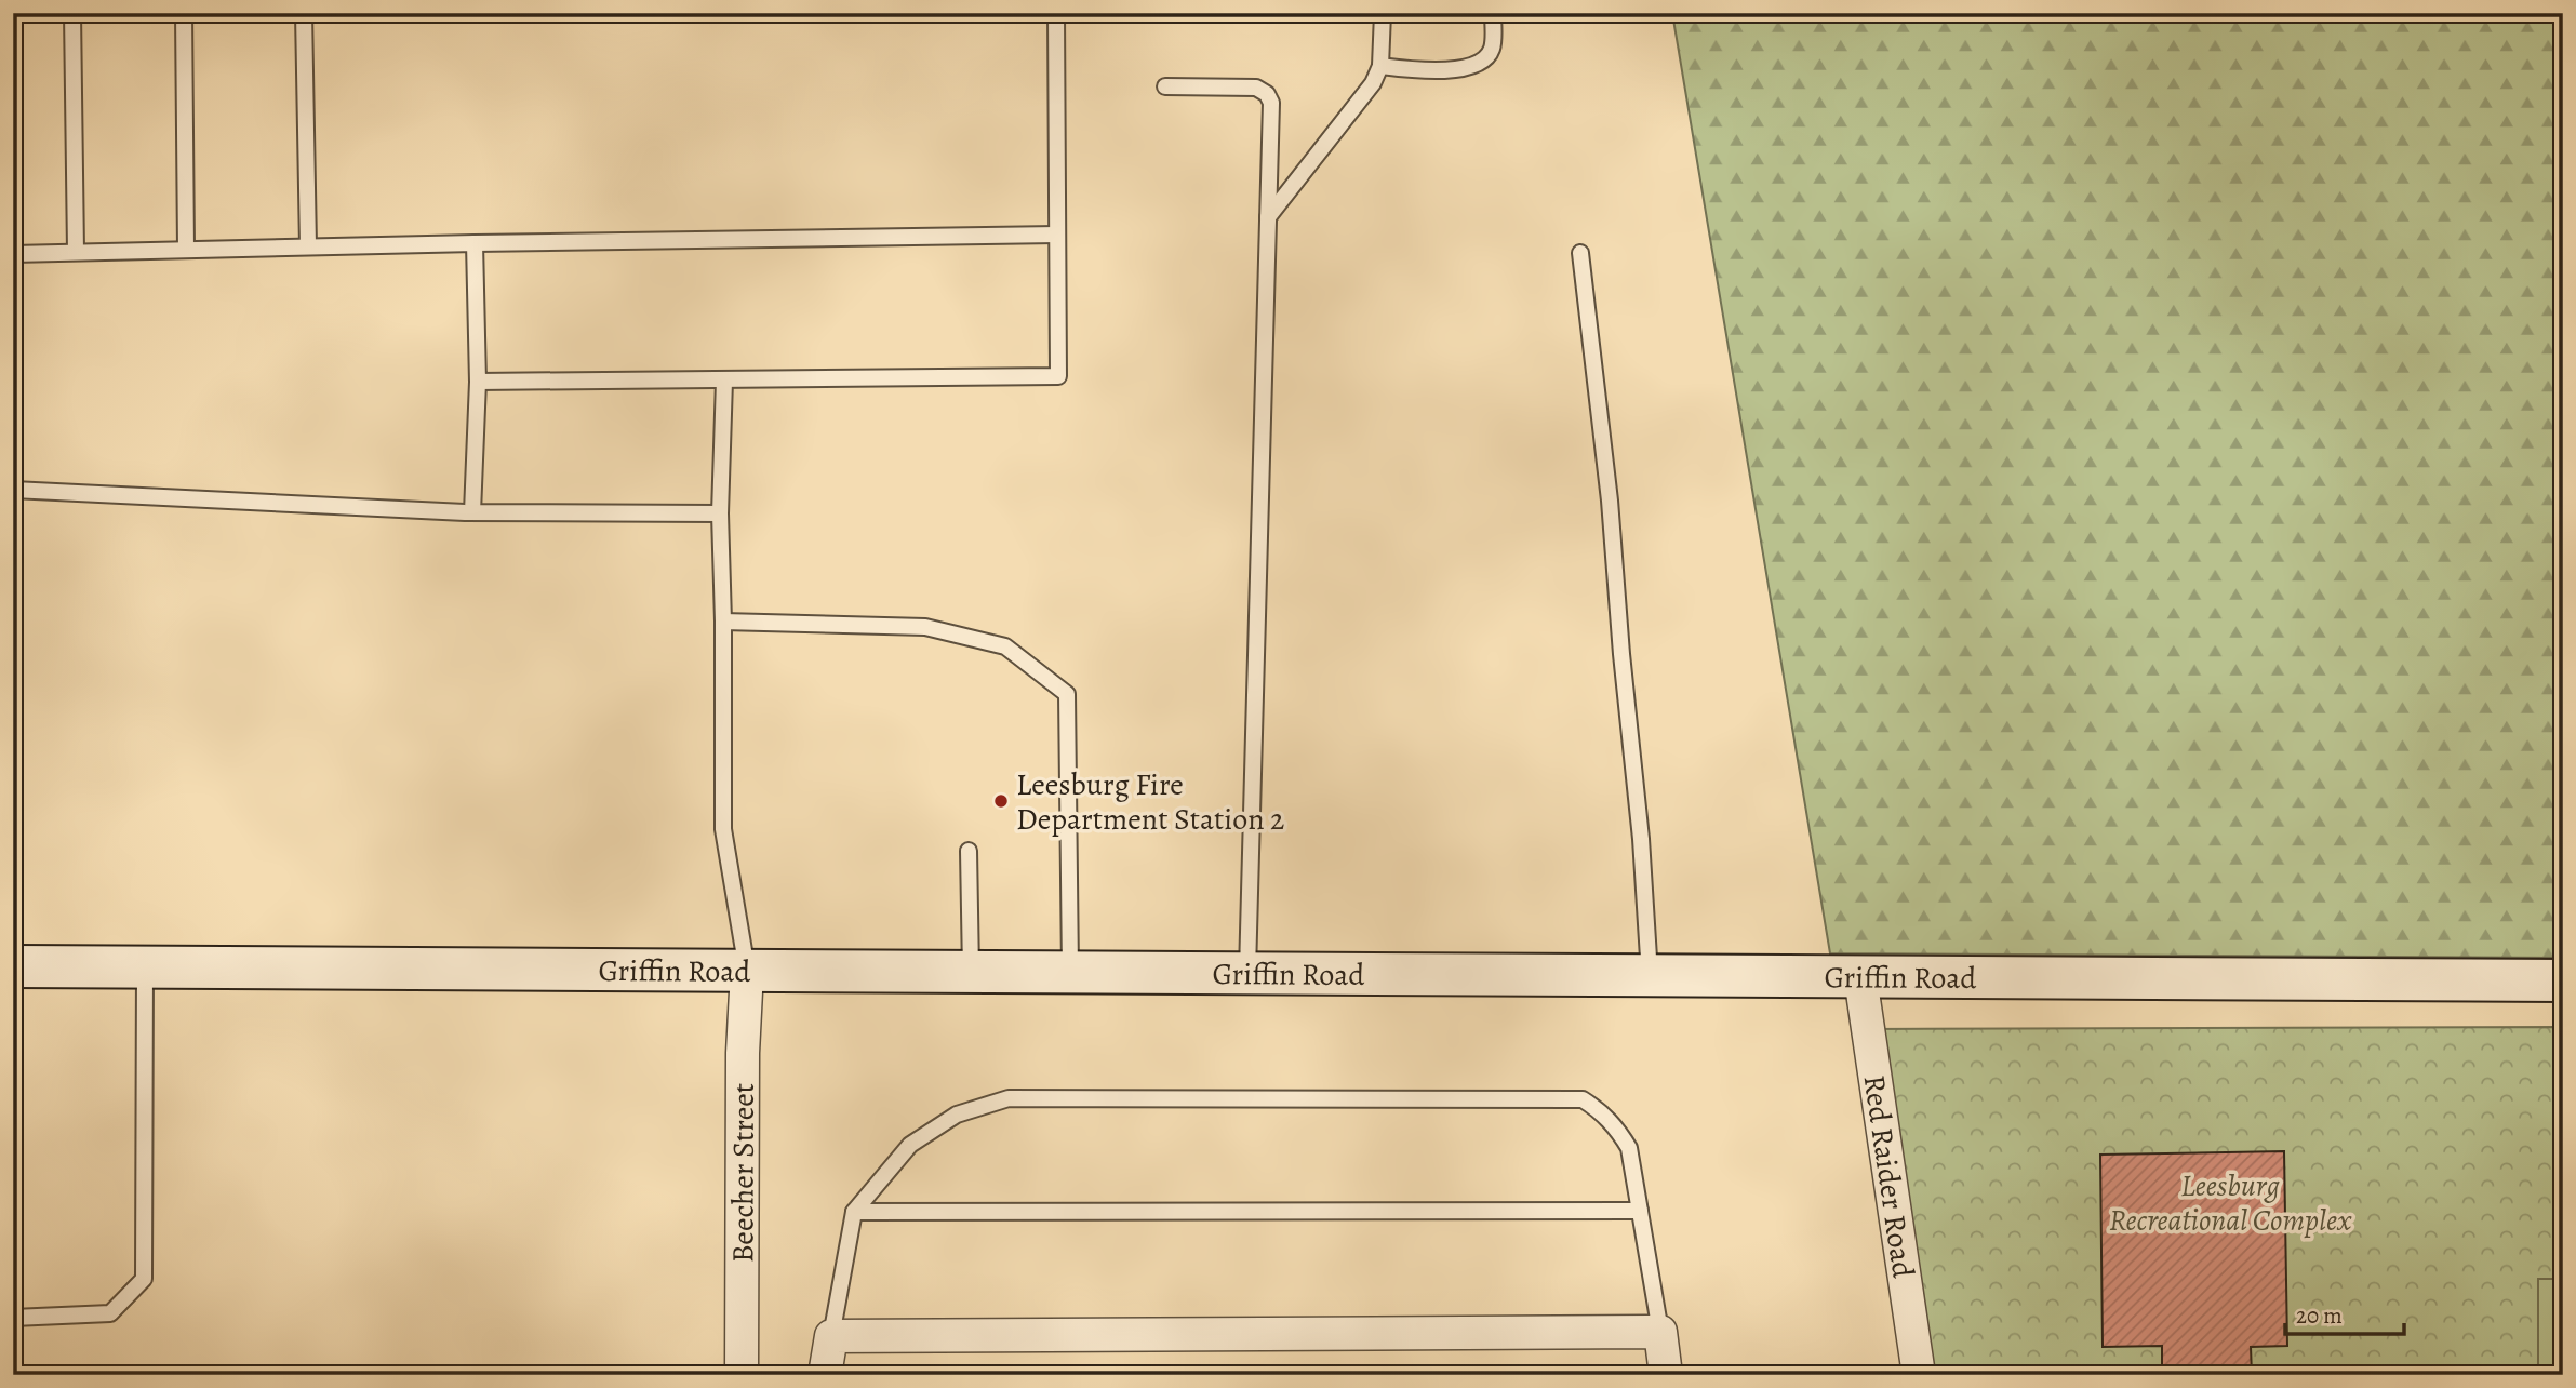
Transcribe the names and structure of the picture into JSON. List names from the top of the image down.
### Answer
{
  "streets": {
    "street": ["Griffin Road", "Beecher Street", "Red Raider Road"]
  },
  "crossings": [
    ["Griffin Road", "Beecher Street"],
    ["Griffin Road", "Red Raider Road"]
  ],
  "parks": ["Leesburg Recreational Complex"],
  "places": ["Leesburg Fire Department Station 2"],
  "scale_bar": "20 m"
}
